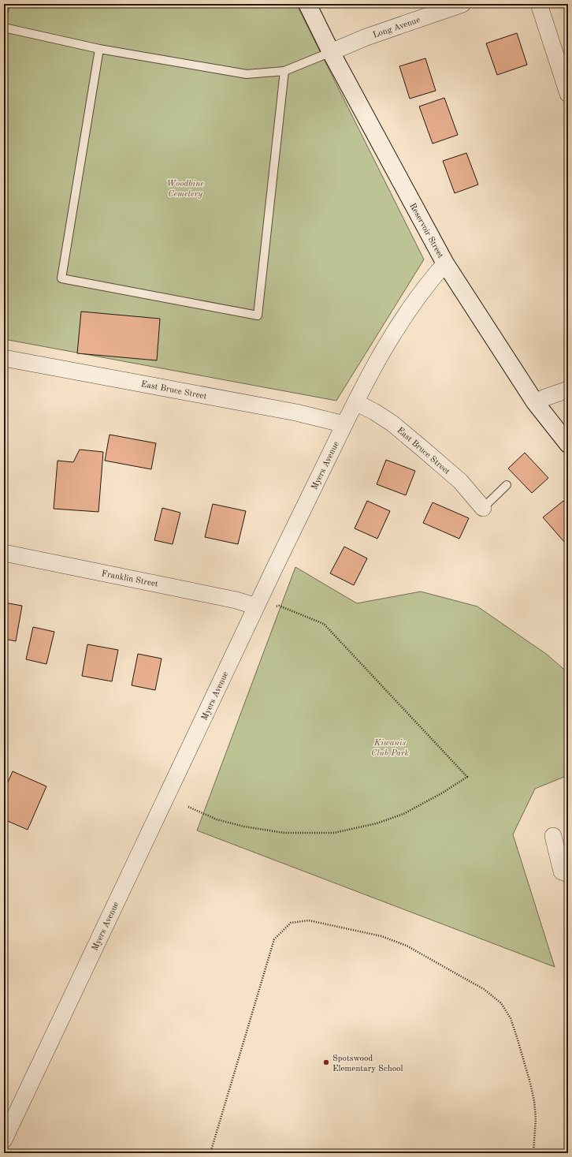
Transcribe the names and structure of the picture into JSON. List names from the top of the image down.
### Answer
{
  "streets": {
    "main road": ["Reservoir Street"],
    "street": [
      "Long Avenue",
      "East Bruce Street",
      "Myers Avenue",
      "Franklin Street"
    ]
  },
  "crossings": [
    ["Long Avenue", "Reservoir Street"],
    ["Reservoir Street", "Myers Avenue"],
    ["East Bruce Street", "Myers Avenue"],
    ["Myers Avenue", "Franklin Street"]
  ],
  "parks": ["Woodbine Cemetery", "Kiwanis Club Park"],
  "places": ["Spotswood Elementary School"]
}
